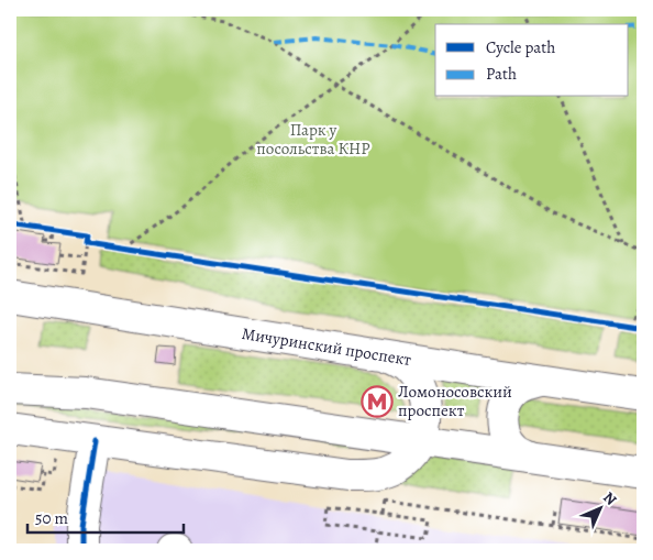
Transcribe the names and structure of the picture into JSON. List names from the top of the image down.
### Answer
{
  "streets": {
    "main road": ["Мичуринский проспект"]
  },
  "parks": ["Парк у посольства КНР"],
  "places": {
    "metro station": ["Ломоносовский проспект"]
  },
  "legend": ["Cycle path", "Path"],
  "scale_bar": "50 m",
  "north": "top right"
}
